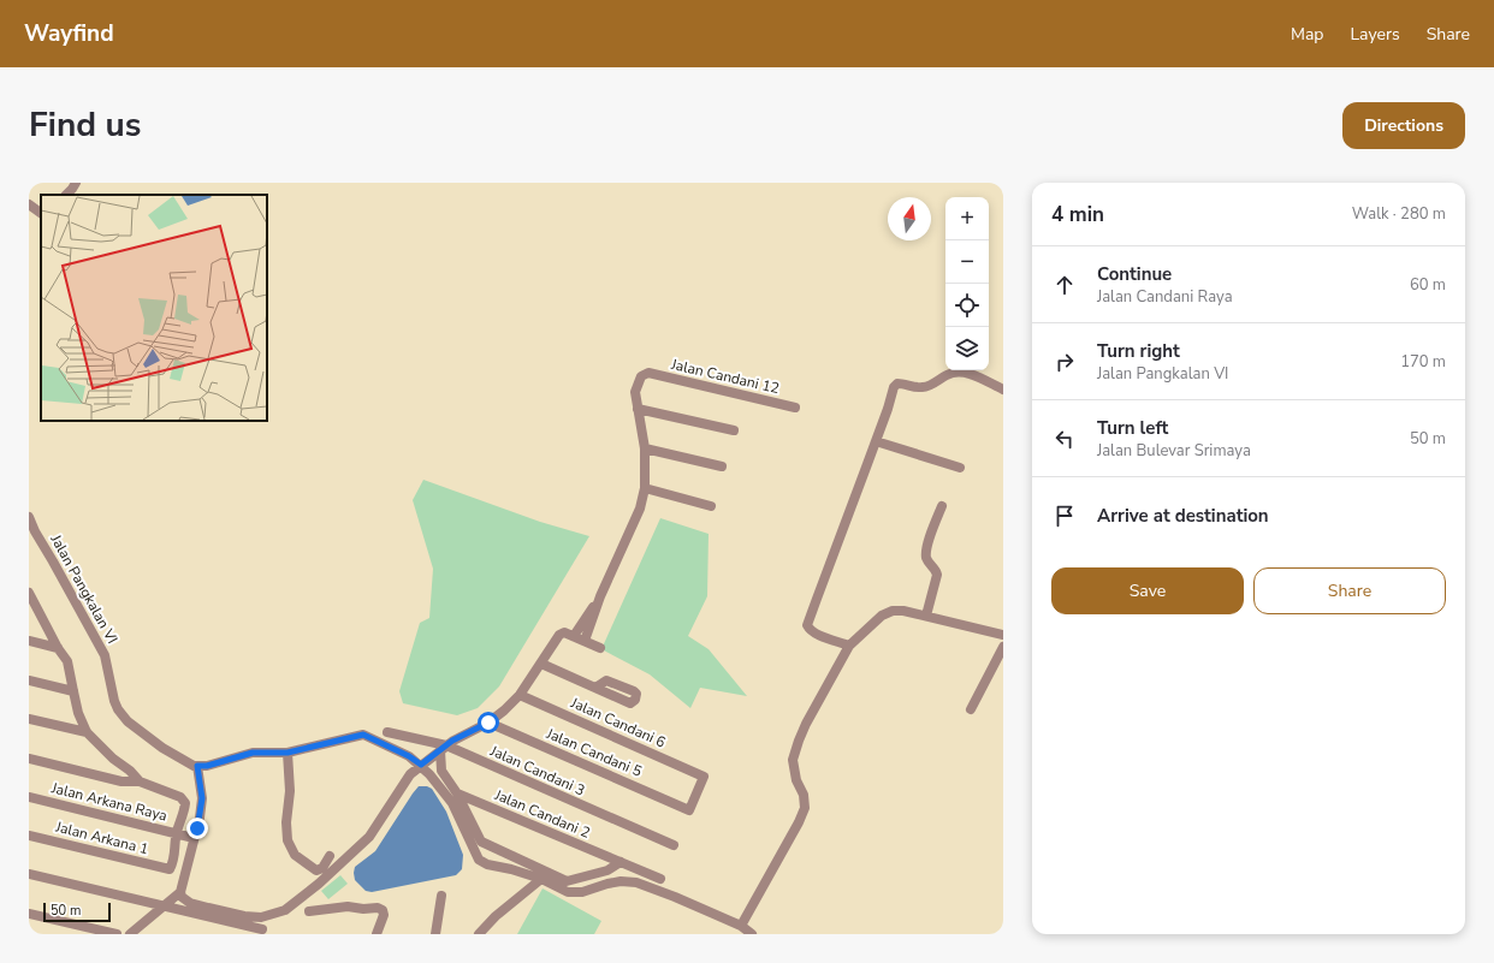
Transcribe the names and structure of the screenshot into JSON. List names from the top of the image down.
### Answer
{
  "streets": {
    "street": [
      "Jalan Candani 12",
      "Jalan Pangkalan VI",
      "Jalan Candani 6",
      "Jalan Candani 5",
      "Jalan Candani 3",
      "Jalan Arkana Raya",
      "Jalan Candani 2",
      "Jalan Arkana 1"
    ]
  },
  "crossings": [
    ["Jalan Candani 6", "Jalan Candani 5"],
    ["Jalan Arkana Raya", "Jalan Arkana 1"]
  ],
  "scale_bar": "50 m",
  "north": "top",
  "page": {
    "header": "Wayfind",
    "nav": ["Map", "Layers", "Share"],
    "title": "Find us",
    "buttons": [
      "Directions",
      ["Save", "Share"]
    ],
    "heading": ["4 min", "Walk · 280 m"],
    "map_buttons": ["+", "−"],
    "list": [
      ["Continue", "Jalan Candani Raya", "60 m"],
      ["Turn right", "Jalan Pangkalan VI", "170 m"],
      ["Turn left", "Jalan Bulevar Srimaya", "50 m"],
      "Arrive at destination"
    ],
    "scale": "50 m"
  }
}
